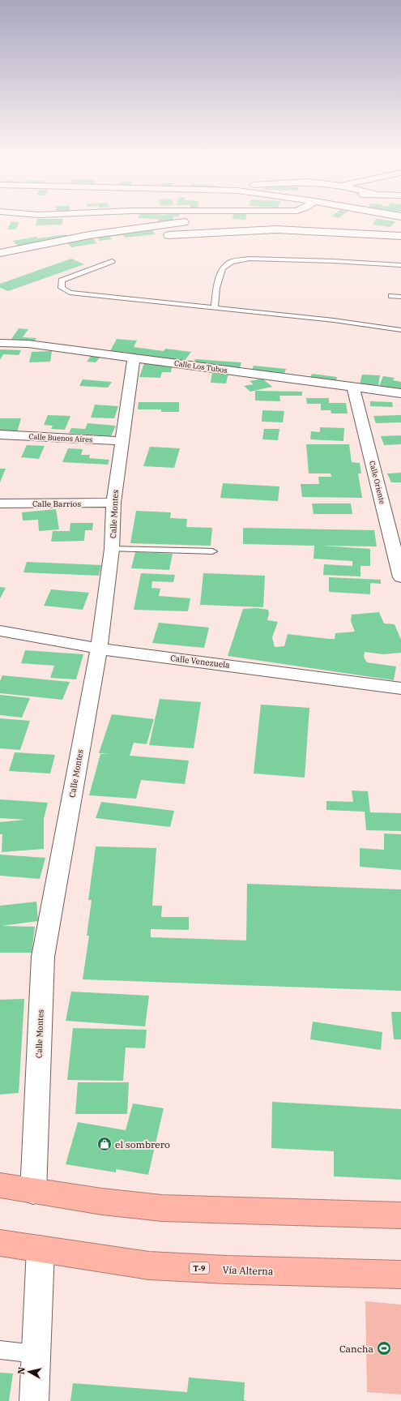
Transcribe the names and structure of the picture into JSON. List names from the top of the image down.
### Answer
{
  "streets": {
    "highway": ["T-9", "Vía Alterna"],
    "street": [
      "Calle Los Tubos",
      "Calle Buenos Aires",
      "Calle Oriente",
      "Calle Barrios",
      "Calle Montes",
      "Calle Venezuela"
    ]
  },
  "crossings": [
    ["Calle Los Tubos", "Calle Oriente"],
    ["Calle Los Tubos", "Calle Montes"],
    ["Calle Buenos Aires", "Calle Montes"],
    ["Calle Barrios", "Calle Montes"],
    ["Calle Montes", "Calle Venezuela"]
  ],
  "places": {
    "shop": ["el sombrero"],
    "sports": ["Cancha"]
  },
  "north": "left"
}
